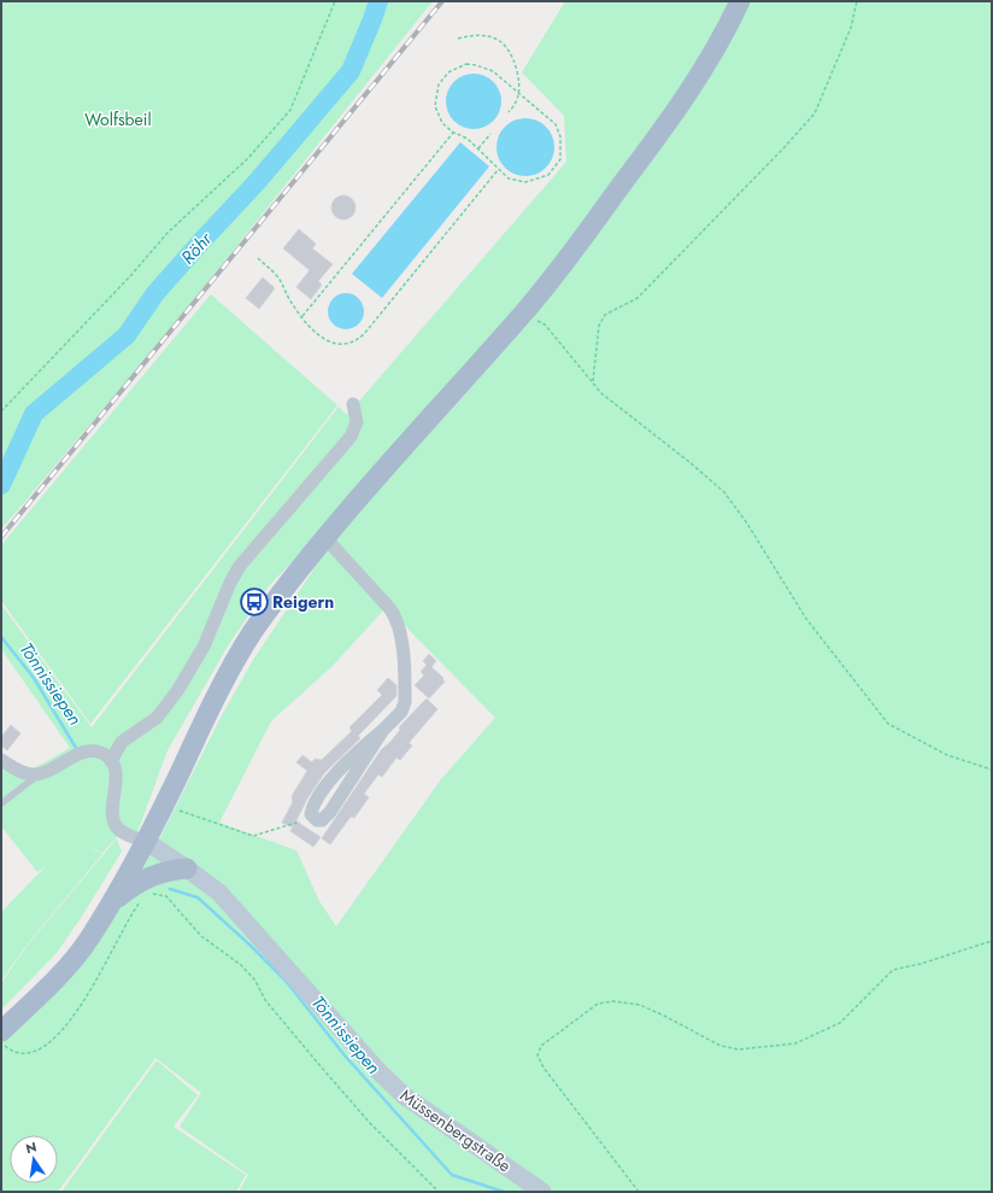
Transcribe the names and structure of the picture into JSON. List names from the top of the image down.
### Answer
{
  "streets": {
    "main road": ["Müssenbergstraße"]
  },
  "water": ["Röhr", "Tönnissiepen"],
  "parks": ["Wolfsbeil"],
  "places": {
    "bus stop": ["Reigern"]
  },
  "north": "top"
}
